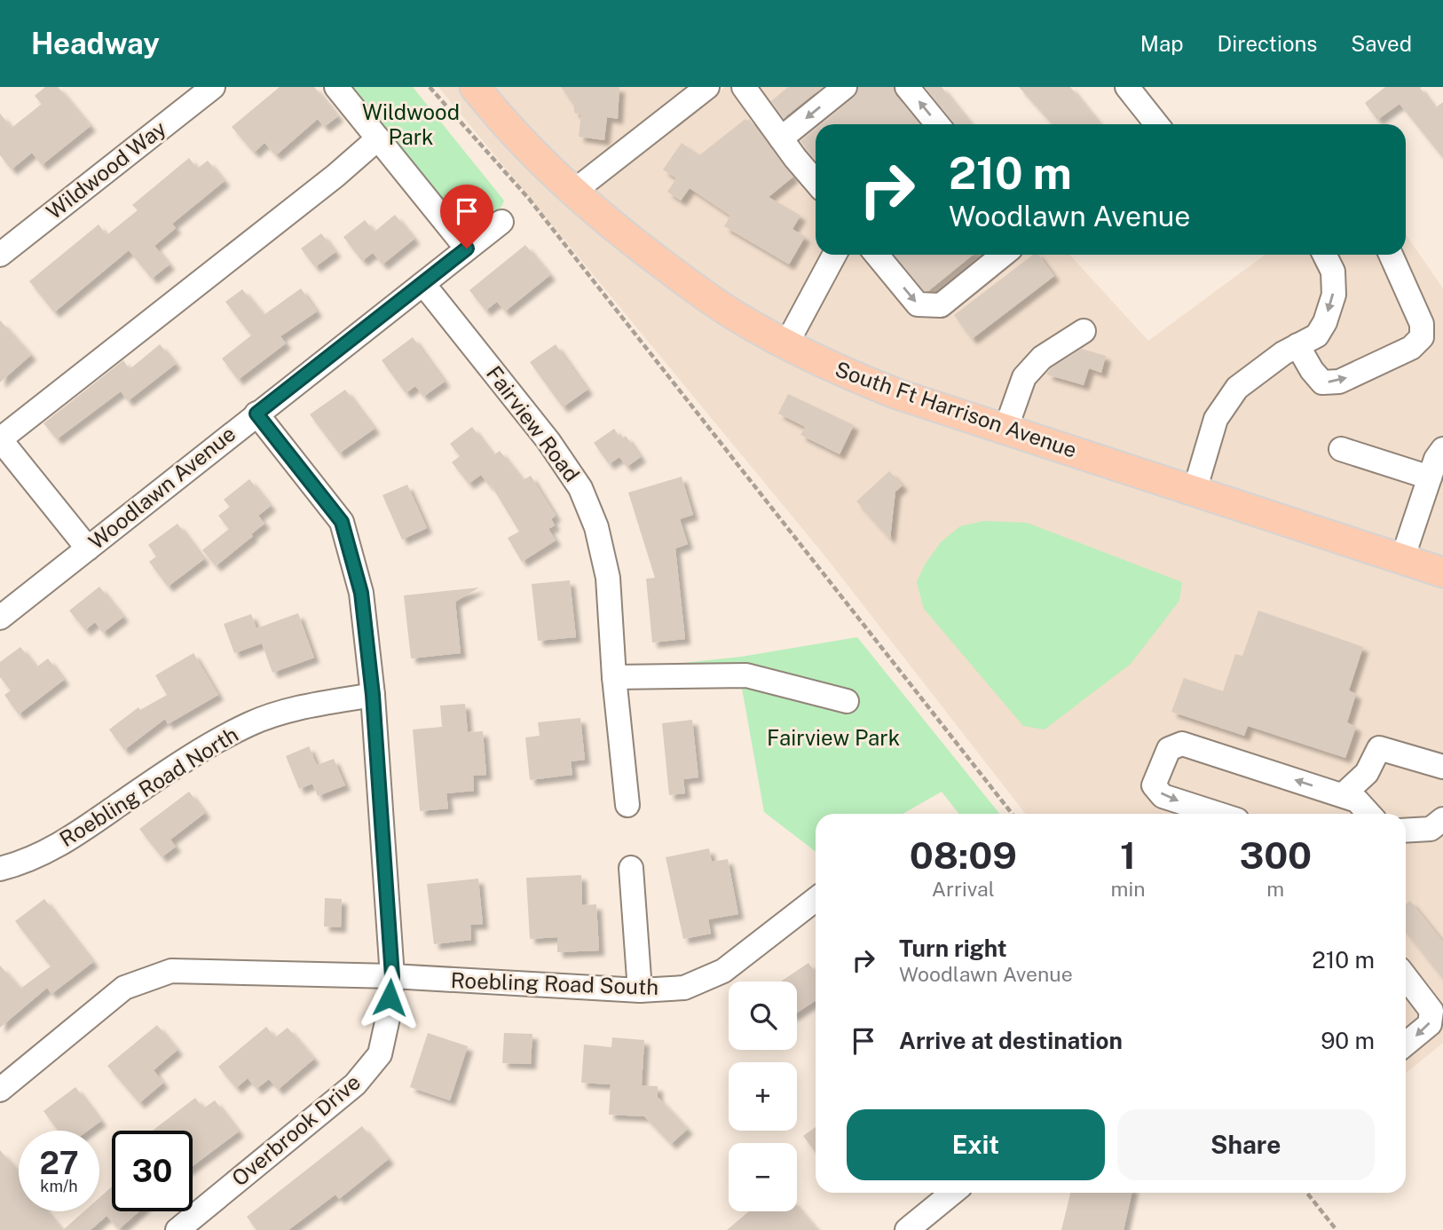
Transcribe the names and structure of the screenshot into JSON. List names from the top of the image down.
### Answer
{
  "streets": {
    "main road": ["South Ft Harrison Avenue"],
    "street": [
      "Wildwood Way",
      "Fairview Road",
      "Woodlawn Avenue",
      "Roebling Road North",
      "Roebling Road South",
      "Overbrook Drive"
    ]
  },
  "crossings": [
    ["Fairview Road", "Woodlawn Avenue"],
    ["Woodlawn Avenue", "Overbrook Drive"],
    ["Roebling Road North", "Overbrook Drive"],
    ["Roebling Road South", "Overbrook Drive"]
  ],
  "parks": ["Wildwood Park", "Fairview Park"],
  "page": {
    "header": "Headway",
    "nav": ["Map", "Directions", "Saved"],
    "turn": ["210 m", "Woodlawn Avenue"],
    "eta": [
      "08:09",
      "Arrival",
      "1",
      "min",
      "300",
      "m"
    ],
    "list": [
      {
        "name": "Turn right",
        "note": "Woodlawn Avenue",
        "value": "210 m"
      },
      {
        "name": "Arrive at destination",
        "value": "90 m"
      }
    ],
    "map_buttons": ["+", "−"],
    "buttons": ["Exit", "Share"],
    "speed": "27 km/h",
    "limit": "30"
  }
}
